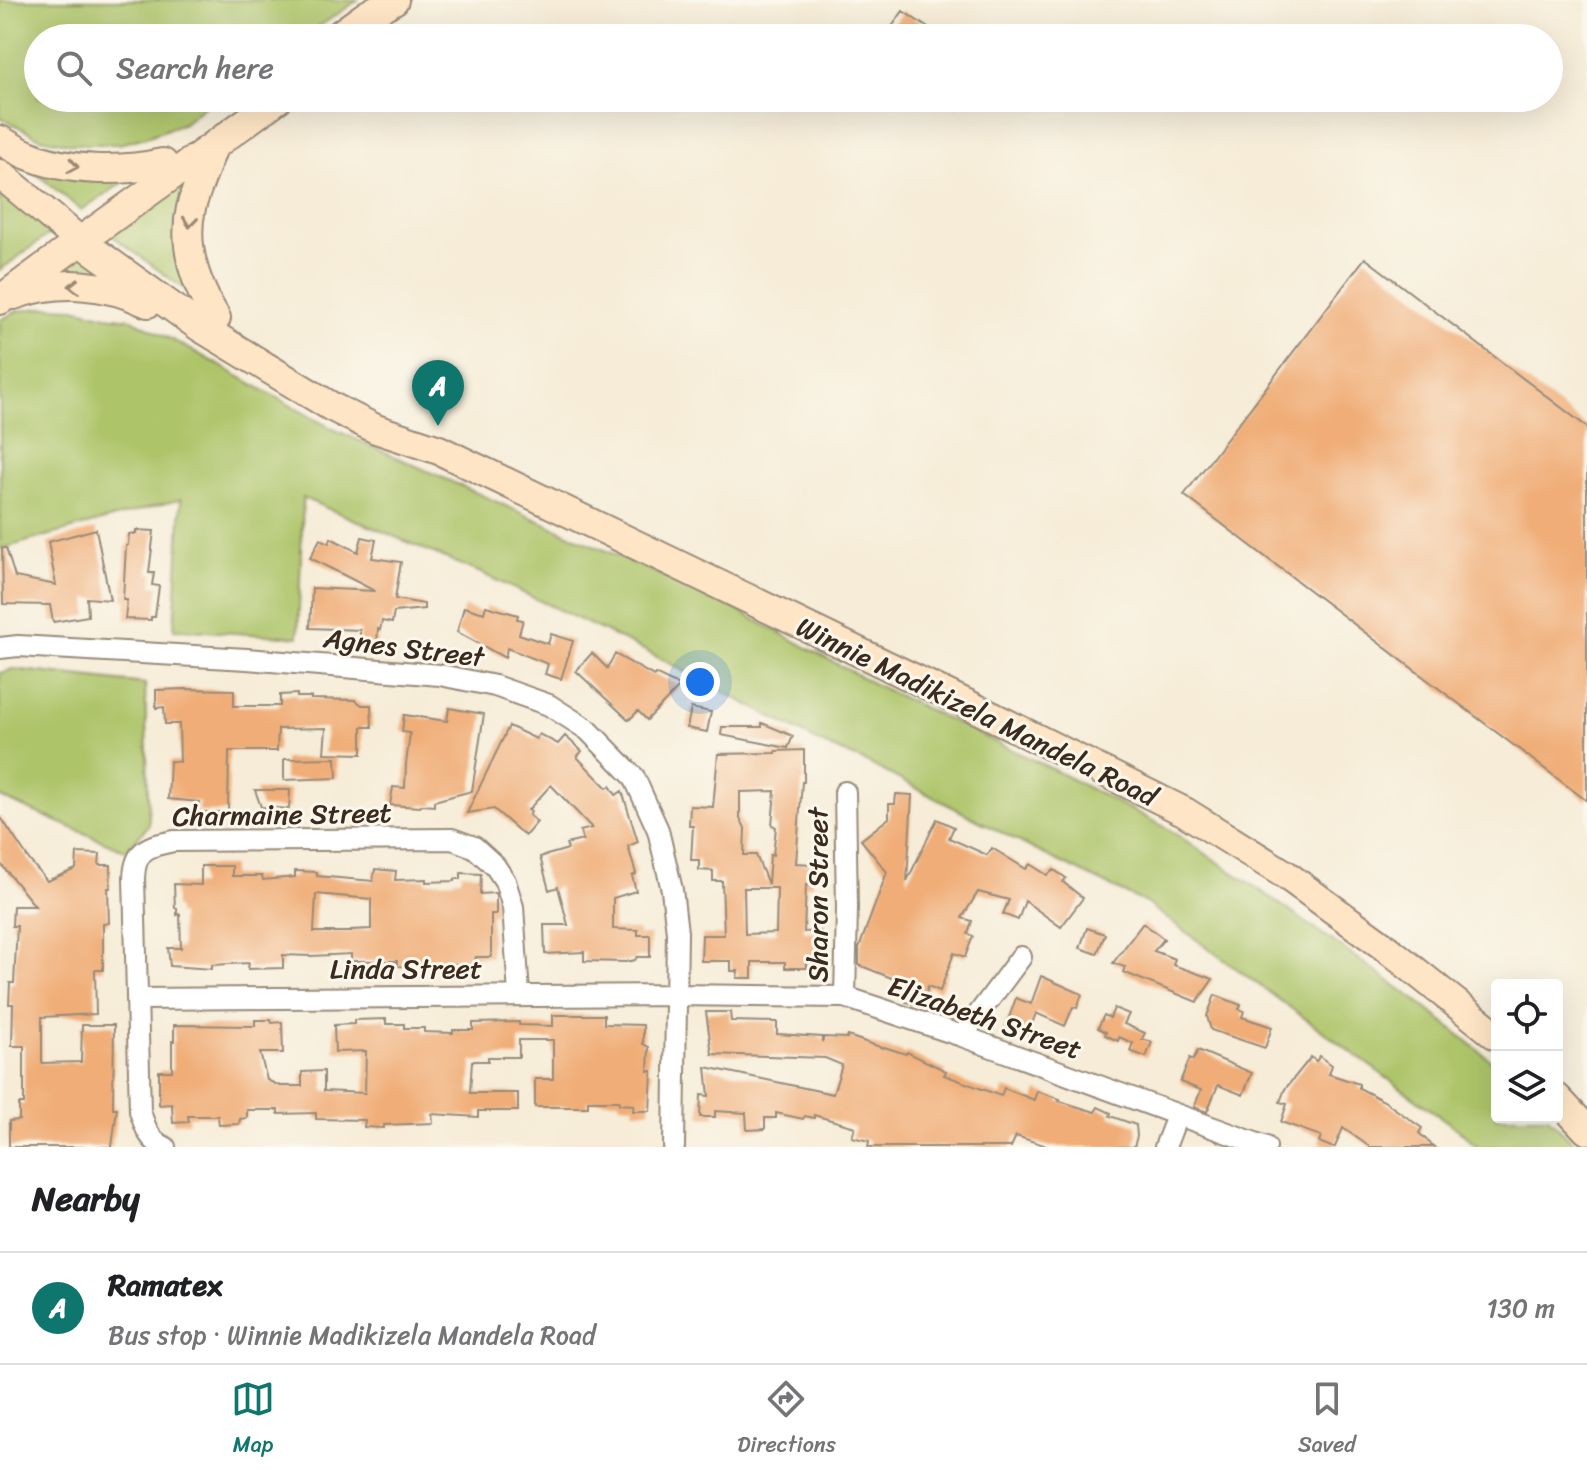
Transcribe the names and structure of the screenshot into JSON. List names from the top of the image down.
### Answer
{
  "streets": {
    "main road": ["Winnie Madikizela Mandela Road"],
    "street": [
      "Agnes Street",
      "Charmaine Street",
      "Sharon Street",
      "Linda Street",
      "Elizabeth Street"
    ]
  },
  "crossings": [
    ["Agnes Street", "Linda Street"],
    ["Agnes Street", "Elizabeth Street"],
    ["Charmaine Street", "Linda Street"],
    ["Sharon Street", "Elizabeth Street"],
    ["Linda Street", "Elizabeth Street"]
  ],
  "page": {
    "search": "Search here",
    "pins": "A",
    "heading": "Nearby",
    "list": [
      {
        "mark": "A",
        "name": "Ramatex",
        "note": "Bus stop · Winnie Madikizela Mandela Road",
        "value": "130 m"
      }
    ],
    "nav": ["Map", "Directions", "Saved"]
  }
}
